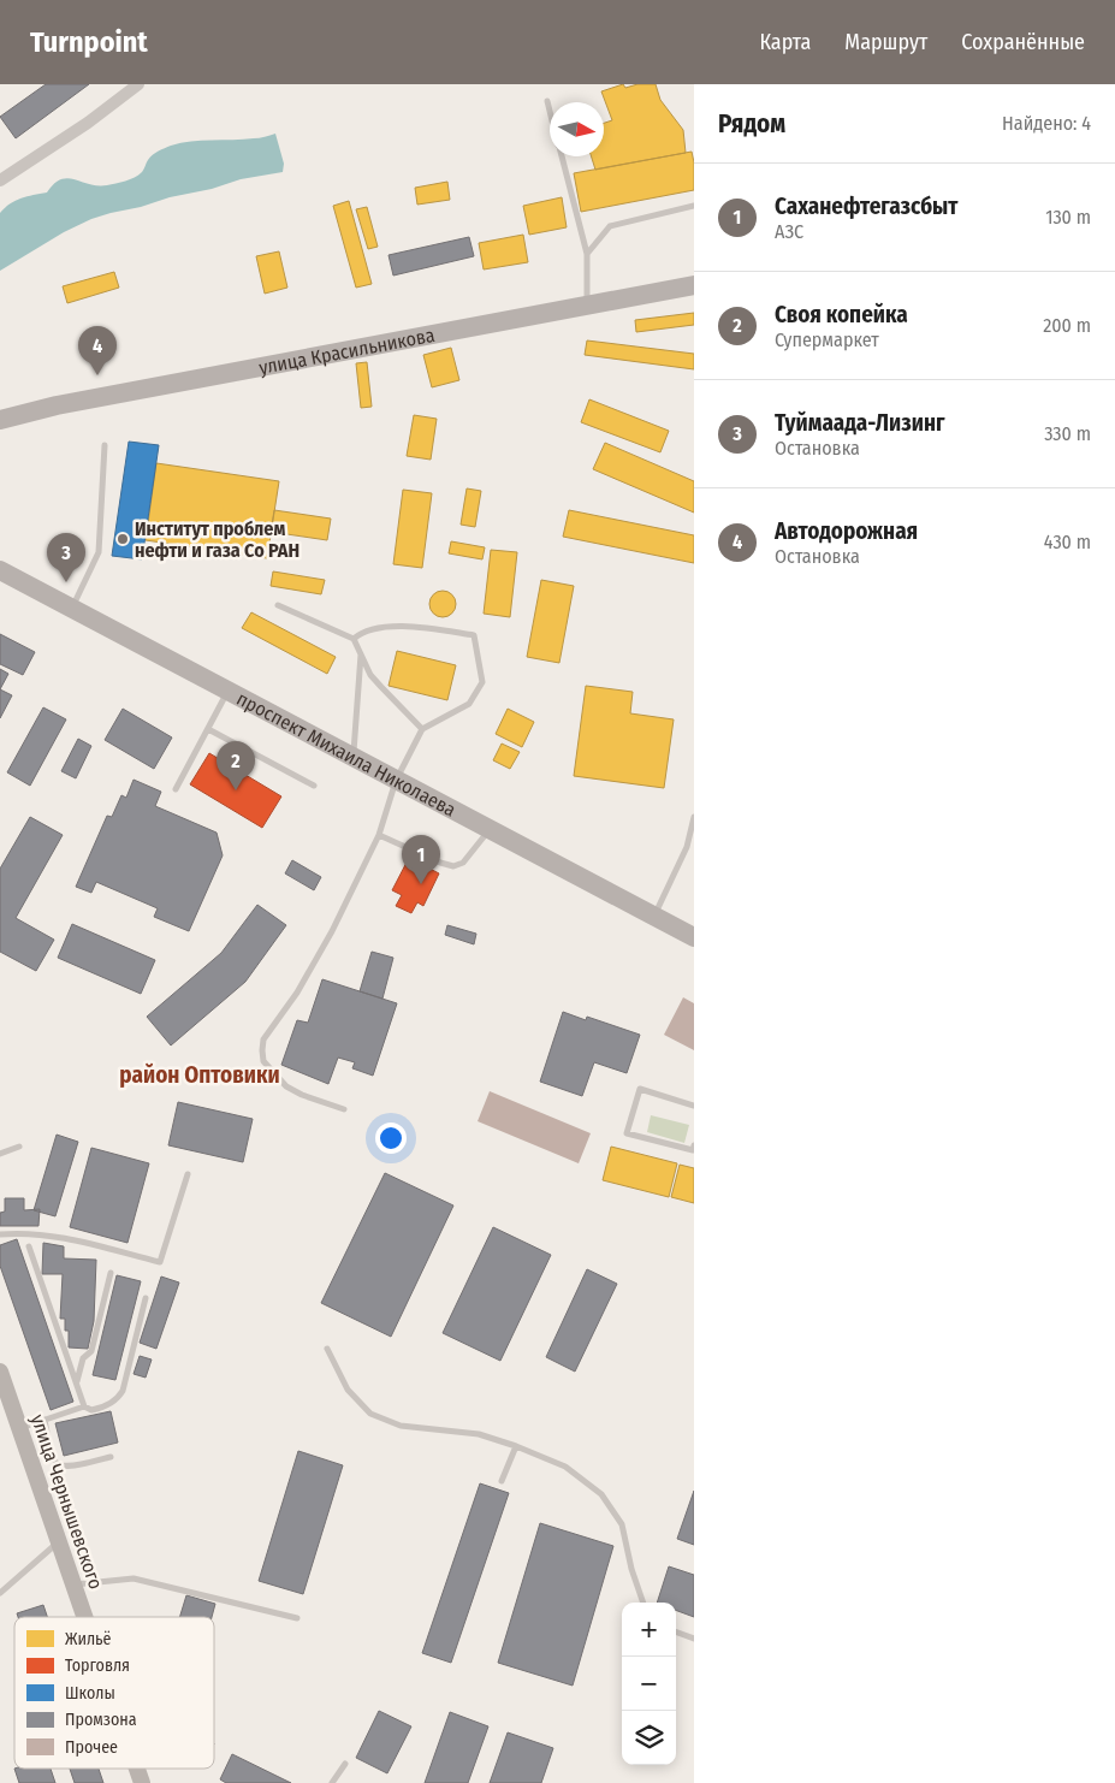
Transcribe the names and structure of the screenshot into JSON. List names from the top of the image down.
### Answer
{
  "streets": {
    "main road": ["улица Красильникова", "проспект Михаила Николаева", "улица Чернышевского"]
  },
  "districts": ["район Оптовики"],
  "places": ["Институт проблем нефти и газа Со РАН"],
  "legend": [
    "Жильё",
    "Торговля",
    "Школы",
    "Промзона",
    "Прочее"
  ],
  "north": "right",
  "page": {
    "header": "Turnpoint",
    "nav": ["Карта", "Маршрут", "Сохранённые"],
    "heading": ["Рядом", "Найдено: 4"],
    "list": [
      {
        "mark": "1",
        "name": "Саханефтегазсбыт",
        "note": "АЗС",
        "value": "130 m"
      },
      {
        "mark": "2",
        "name": "Своя копейка",
        "note": "Супермаркет",
        "value": "200 m"
      },
      {
        "mark": "3",
        "name": "Туймаада-Лизинг",
        "note": "Остановка",
        "value": "330 m"
      },
      {
        "mark": "4",
        "name": "Автодорожная",
        "note": "Остановка",
        "value": "430 m"
      }
    ],
    "pins": [
      "4",
      "3",
      "2",
      "1"
    ],
    "map_buttons": ["+", "−"]
  }
}
